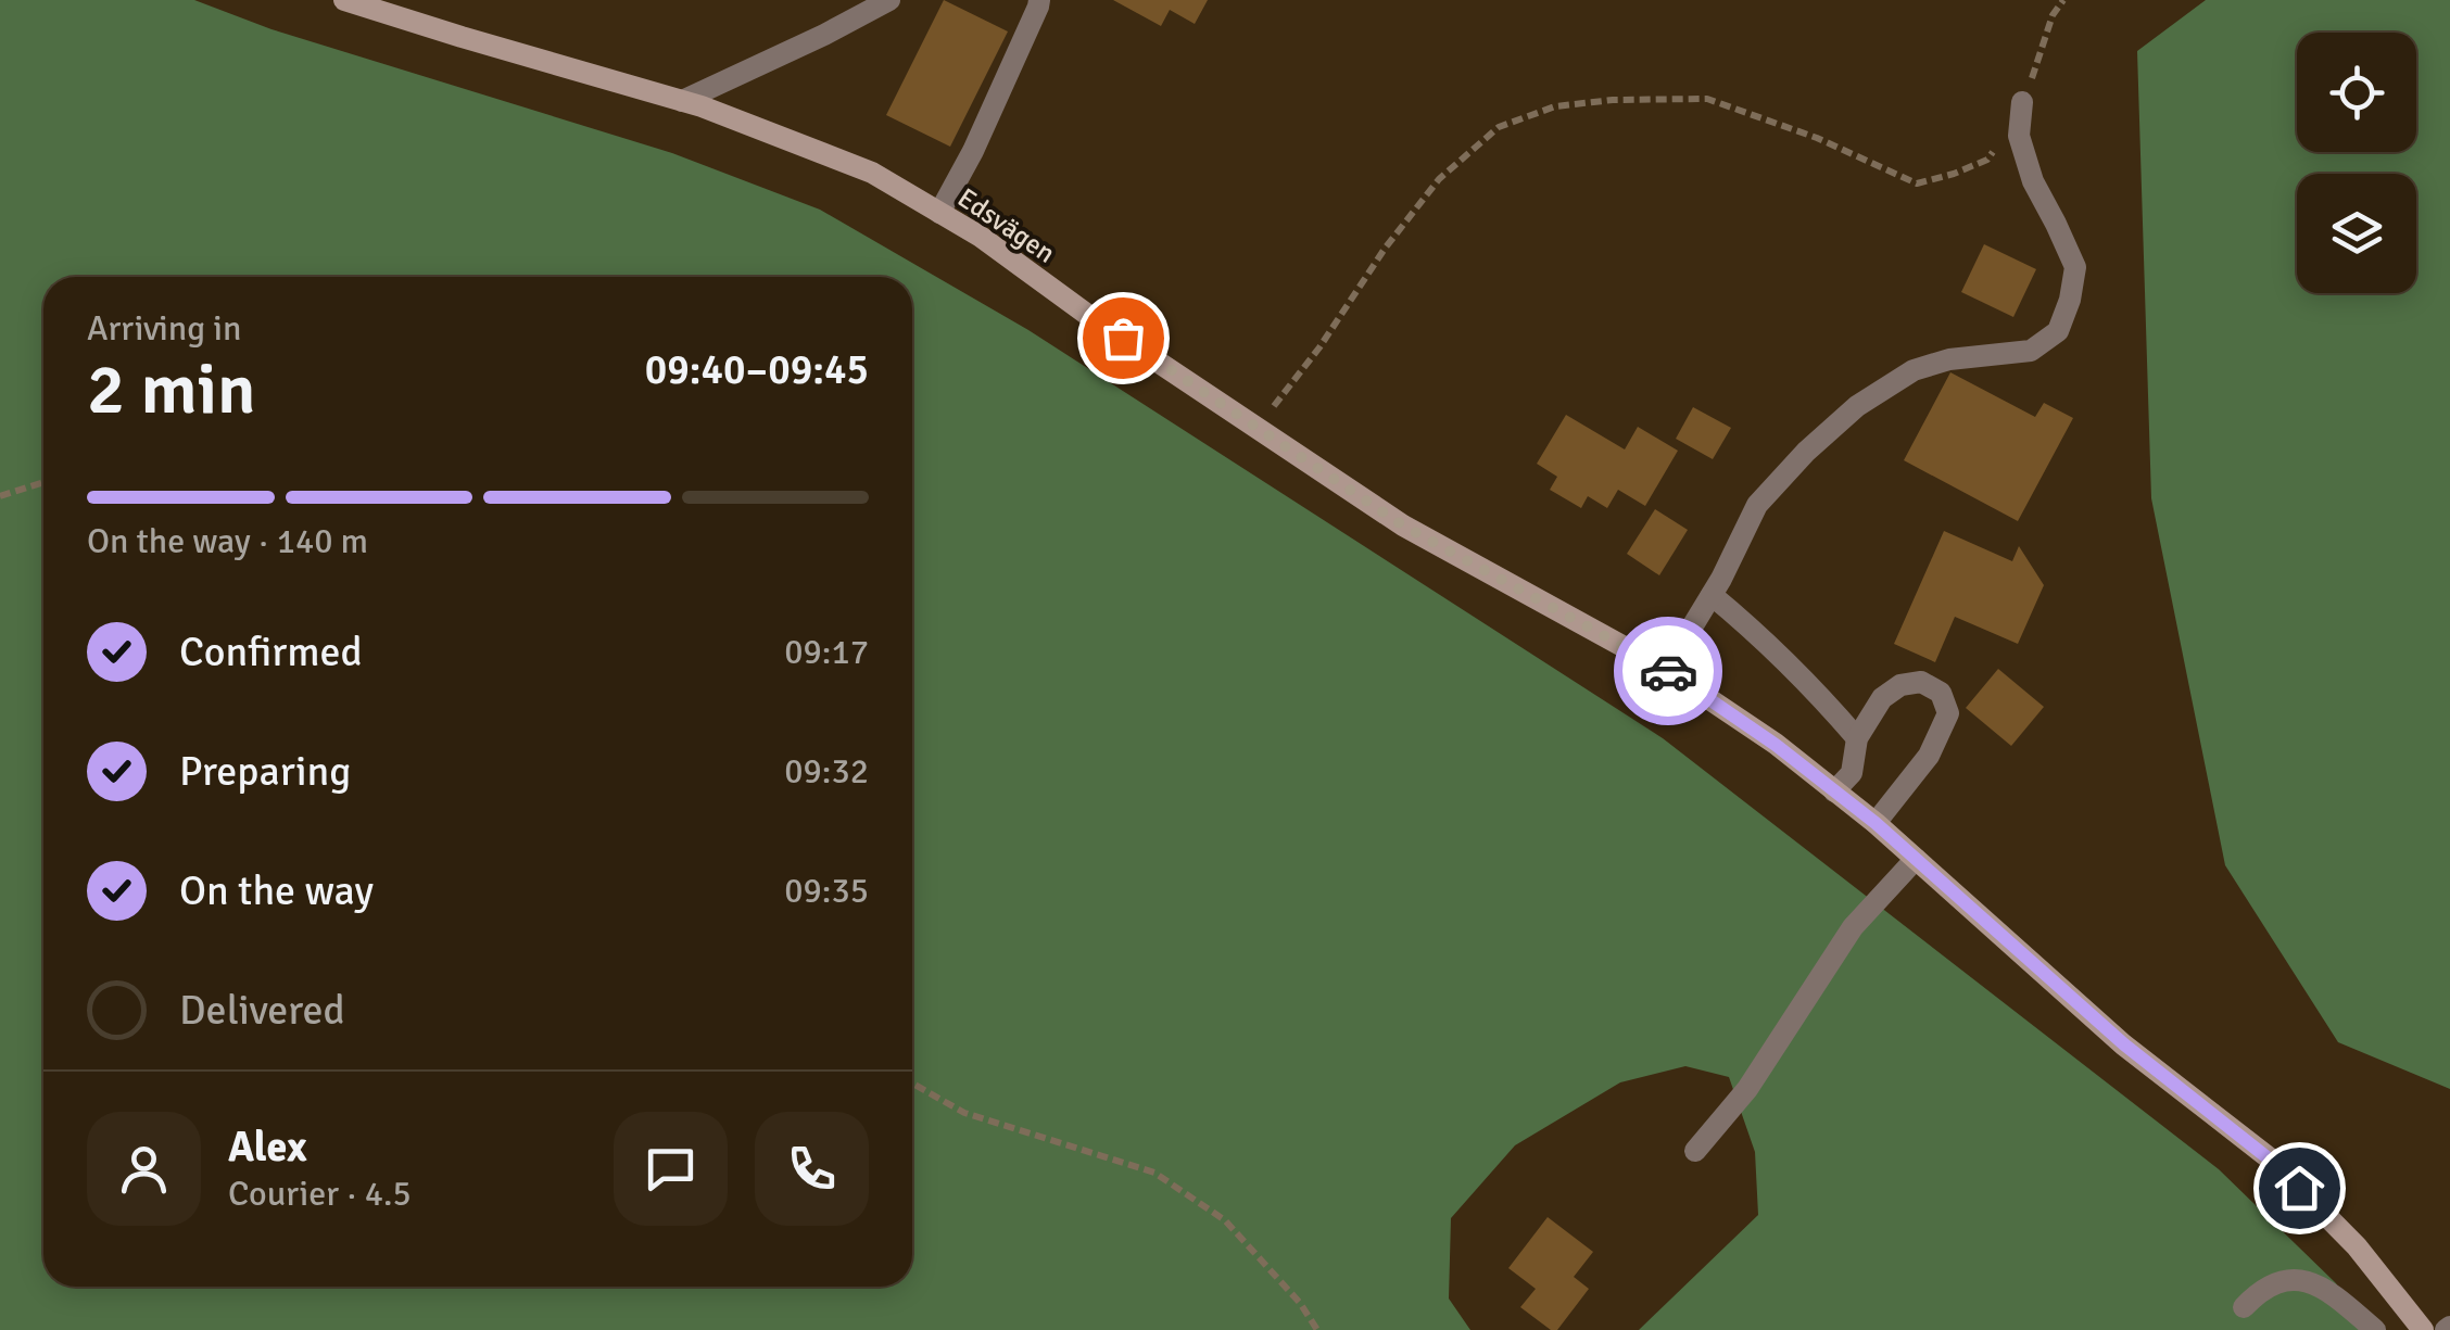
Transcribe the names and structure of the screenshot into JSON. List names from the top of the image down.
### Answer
{
  "streets": {
    "street": ["Edsvägen"]
  },
  "page": {
    "heading": ["2 min", "Arriving in", "09:40–09:45"],
    "panel": ["Alex", "Courier · 4.5"],
    "bar": "On the way · 140 m",
    "list": [
      ["Confirmed", "09:17"],
      ["Preparing", "09:32"],
      ["On the way", "09:35"],
      "Delivered"
    ]
  }
}
